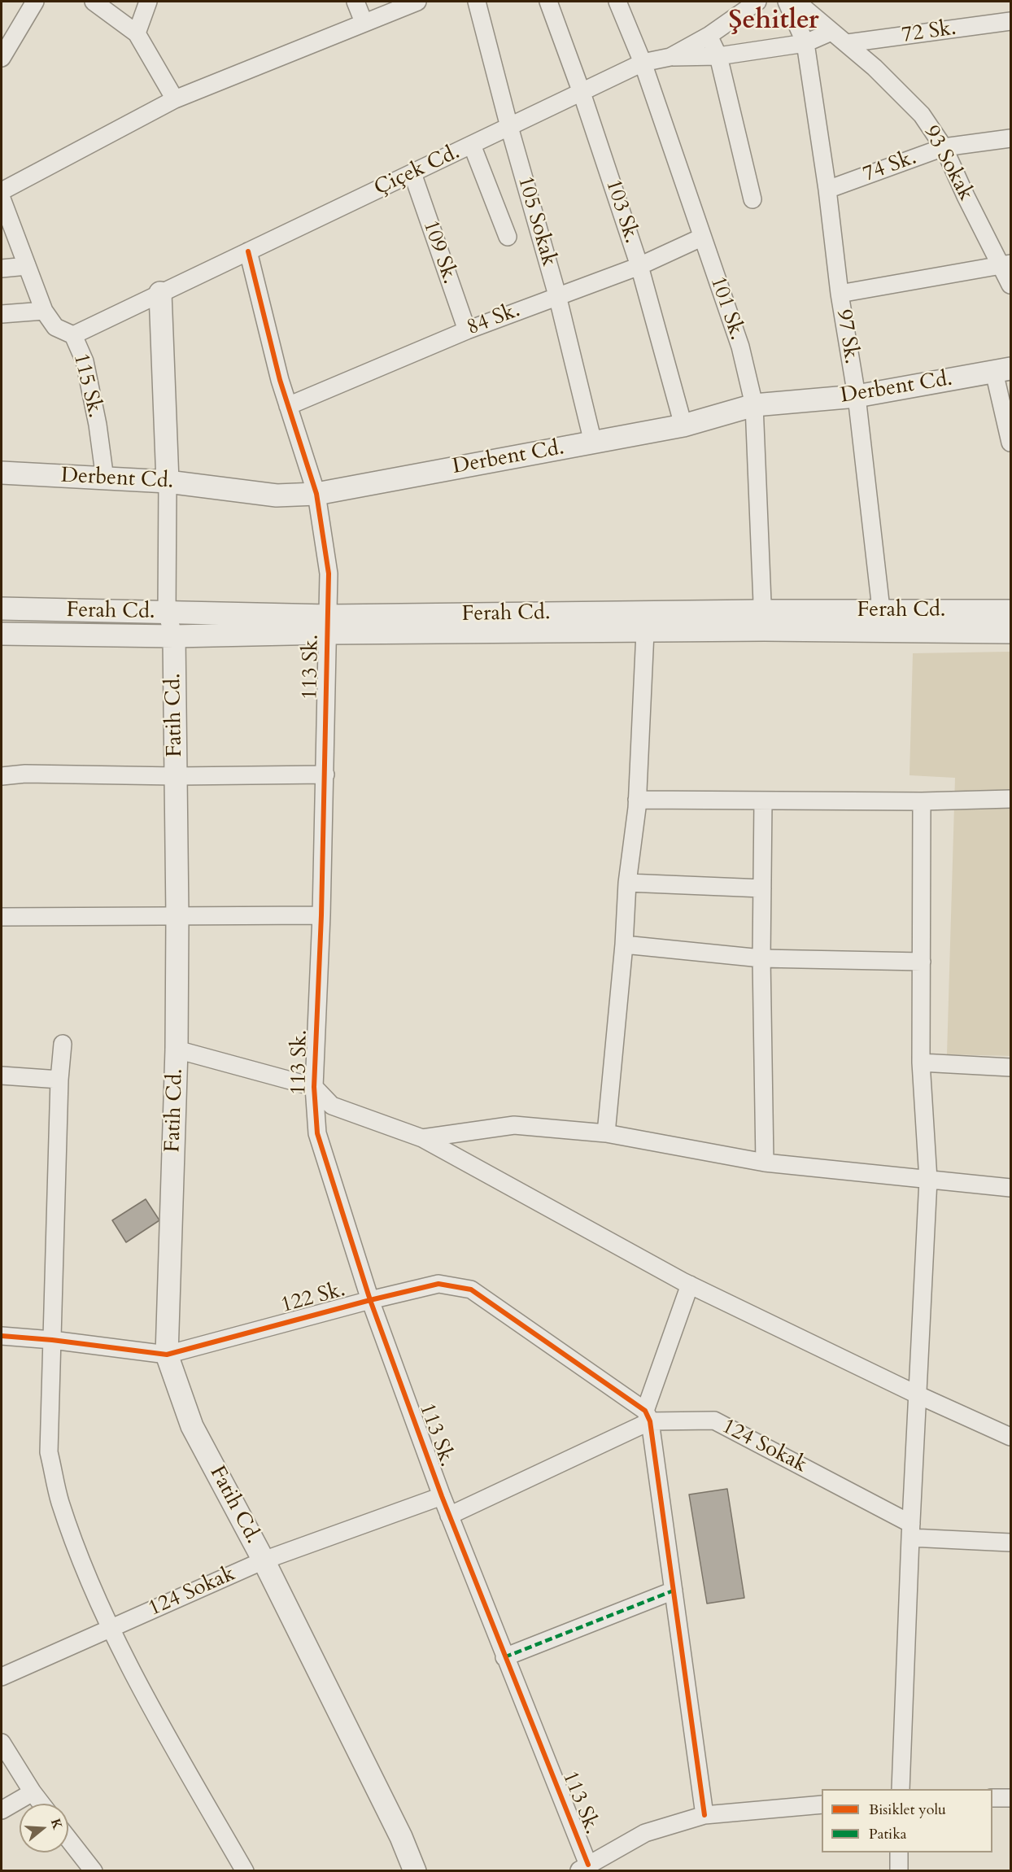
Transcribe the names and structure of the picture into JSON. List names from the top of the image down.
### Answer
{
  "streets": {
    "street": [
      "72 Sk.",
      "93 Sokak",
      "74 Sk.",
      "Çiçek Cd.",
      "103 Sk.",
      "105 Sokak",
      "109 Sk.",
      "101 Sk.",
      "84 Sk.",
      "97 Sk.",
      "115 Sk.",
      "Derbent Cd.",
      "Ferah Cd.",
      "113 Sk.",
      "Fatih Cd.",
      "122 Sk.",
      "124 Sokak"
    ]
  },
  "crossings": [
    ["72 Sk.", "93 Sokak"],
    ["93 Sokak", "74 Sk."],
    ["74 Sk.", "97 Sk."],
    ["Çiçek Cd.", "103 Sk."],
    ["Çiçek Cd.", "105 Sokak"],
    ["Çiçek Cd.", "109 Sk."],
    ["Çiçek Cd.", "101 Sk."],
    ["Çiçek Cd.", "115 Sk."],
    ["Çiçek Cd.", "113 Sk."],
    ["Çiçek Cd.", "Fatih Cd."],
    ["103 Sk.", "84 Sk."],
    ["103 Sk.", "Derbent Cd."],
    ["105 Sokak", "84 Sk."],
    ["105 Sokak", "Derbent Cd."],
    ["109 Sk.", "84 Sk."],
    ["101 Sk.", "84 Sk."],
    ["101 Sk.", "Derbent Cd."],
    ["101 Sk.", "Ferah Cd."],
    ["84 Sk.", "113 Sk."],
    ["97 Sk.", "Derbent Cd."],
    ["97 Sk.", "Ferah Cd."],
    ["115 Sk.", "Derbent Cd."],
    ["Derbent Cd.", "113 Sk."],
    ["Derbent Cd.", "Fatih Cd."],
    ["Ferah Cd.", "113 Sk."],
    ["Ferah Cd.", "Fatih Cd."],
    ["113 Sk.", "122 Sk."],
    ["113 Sk.", "124 Sokak"],
    ["Fatih Cd.", "122 Sk."],
    ["Fatih Cd.", "124 Sokak"],
    ["122 Sk.", "124 Sokak"]
  ],
  "districts": ["Şehitler"],
  "legend": ["Bisiklet yolu", "Patika"],
  "north": "right"
}
